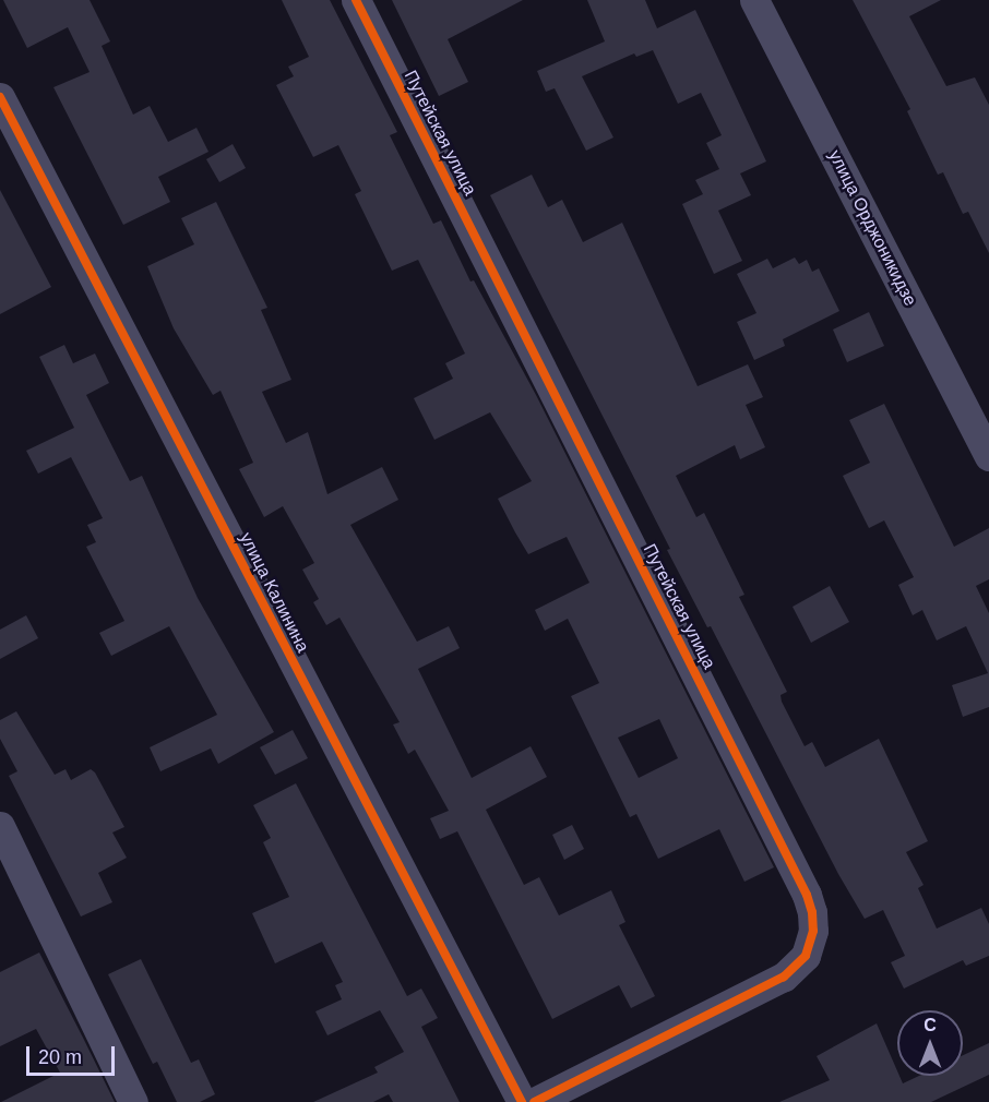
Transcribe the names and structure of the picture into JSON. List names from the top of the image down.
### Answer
{
  "streets": {
    "street": ["Путейская улица", "улица Орджоникидзе", "улица Калинина"]
  },
  "scale_bar": "20 m",
  "north": "top"
}
